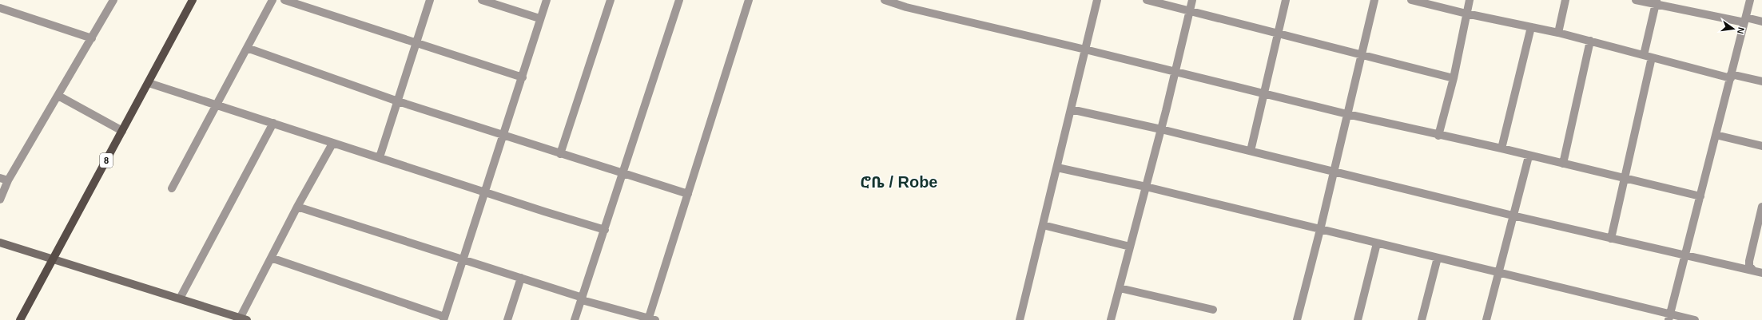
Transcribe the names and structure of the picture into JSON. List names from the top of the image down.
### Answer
{
  "streets": {
    "main road": ["8"]
  },
  "districts": ["ሮቤ / Robe"],
  "north": "right"
}
